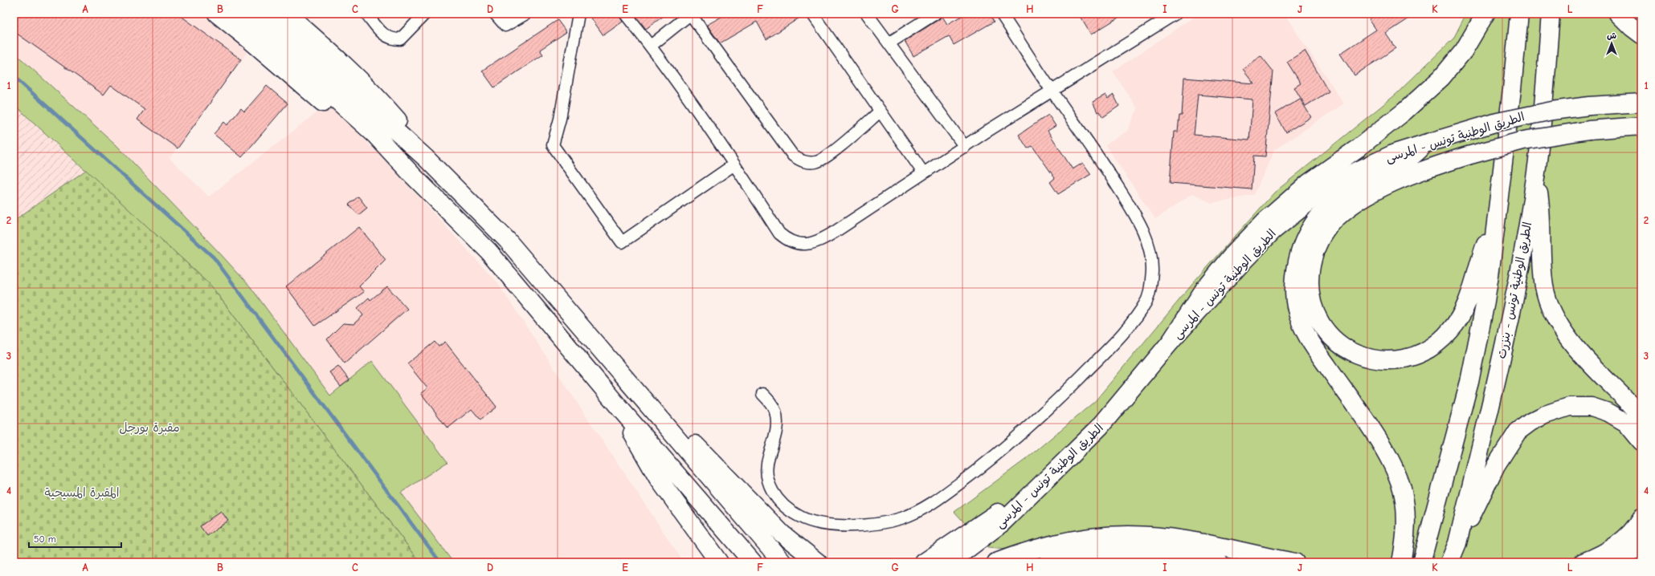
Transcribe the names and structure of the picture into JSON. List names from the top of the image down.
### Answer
{
  "streets": {
    "highway": ["الطريق الوطنية تونس - المرسى", "الطريق الوطنية تونس - بنزرت"]
  },
  "parks": ["مقبرة بورجل", "المقبرة المسيحية"],
  "scale_bar": "50 m",
  "north": "top",
  "grid": {
    "columns": [
      "A",
      "B",
      "C",
      "D",
      "E",
      "F",
      "G",
      "H",
      "I",
      "J",
      "K",
      "L"
    ],
    "rows": [
      "1",
      "2",
      "3",
      "4"
    ]
  }
}
